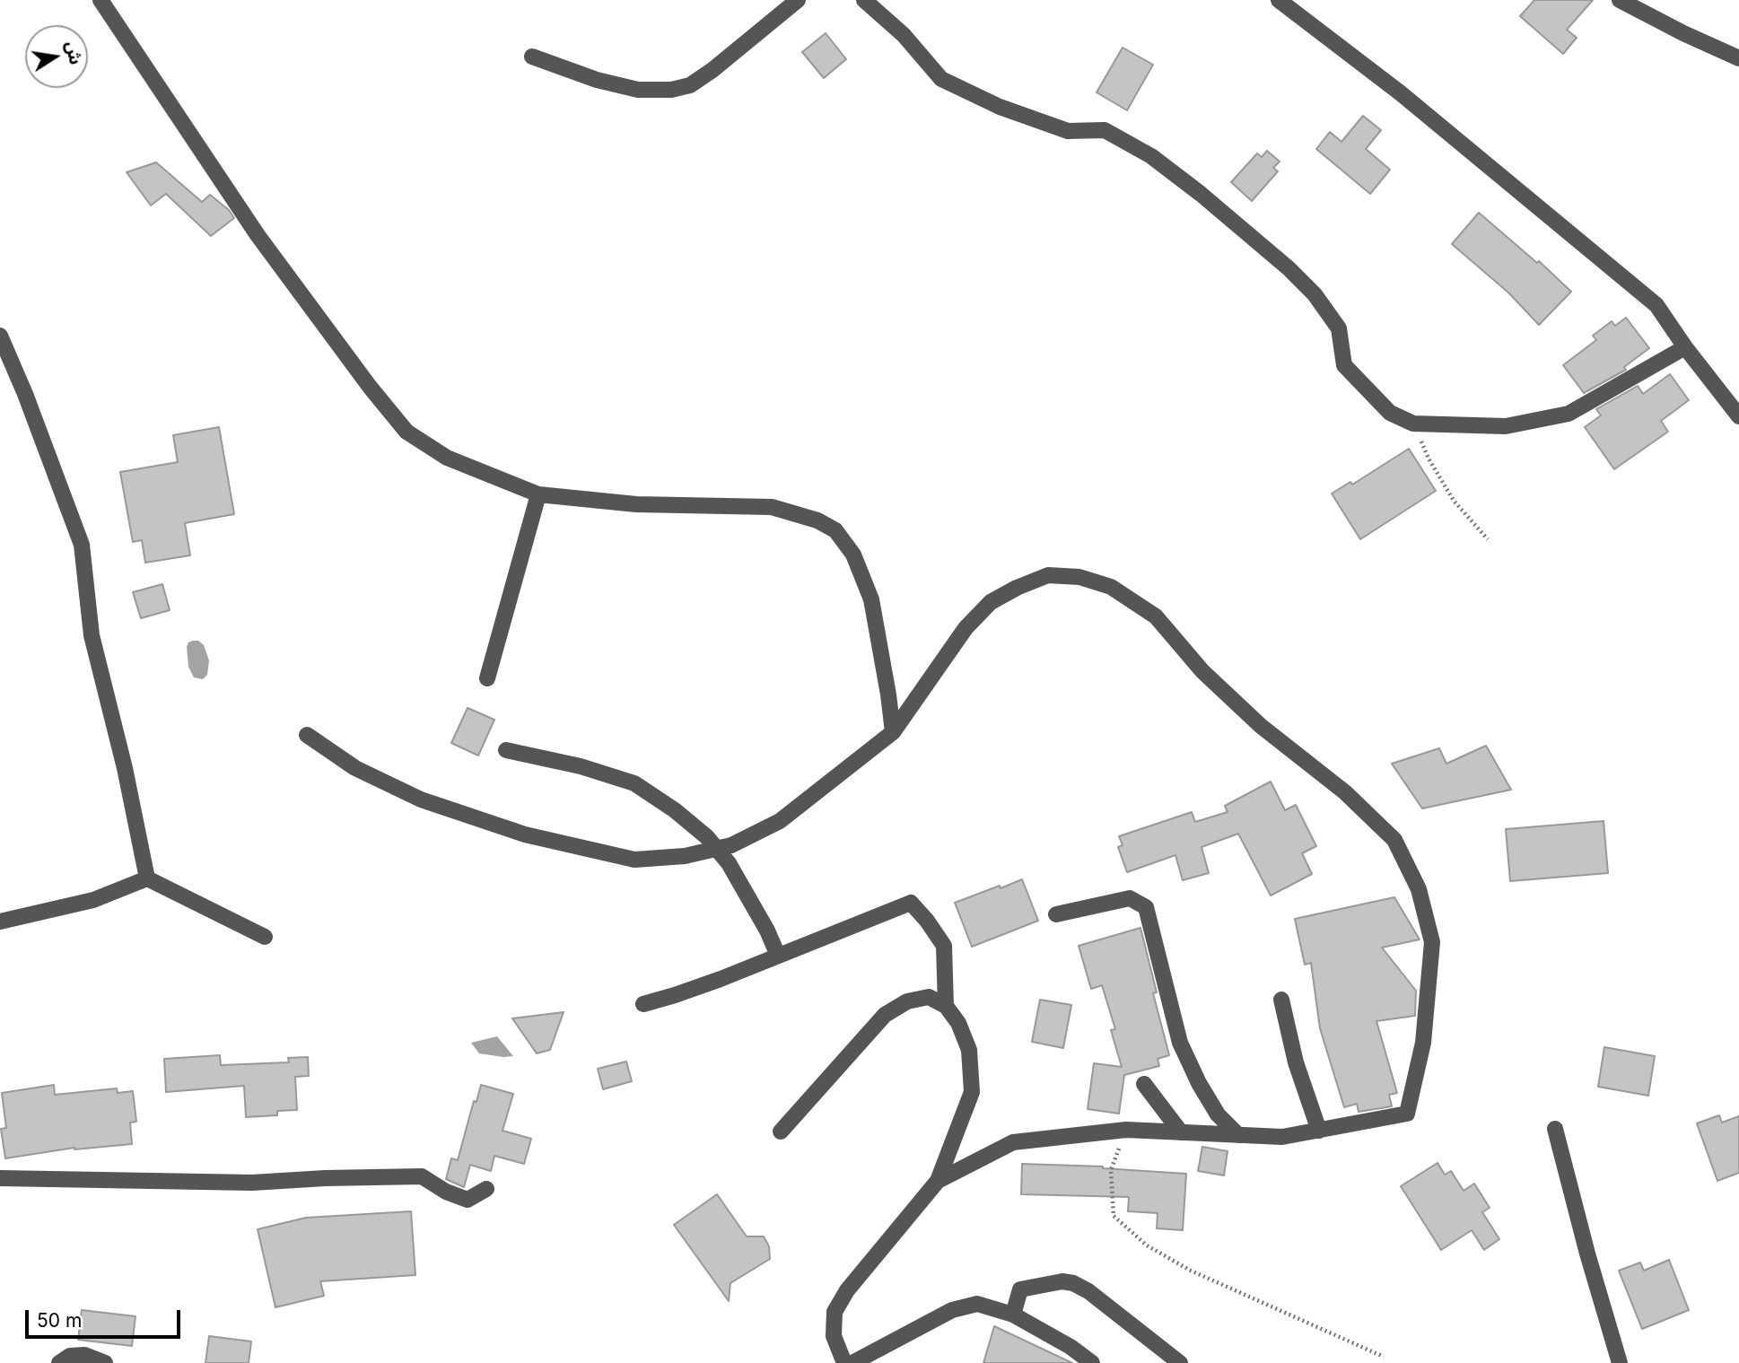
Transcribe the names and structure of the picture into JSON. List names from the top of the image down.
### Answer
{
  "scale_bar": "50 m",
  "north": "right"
}
